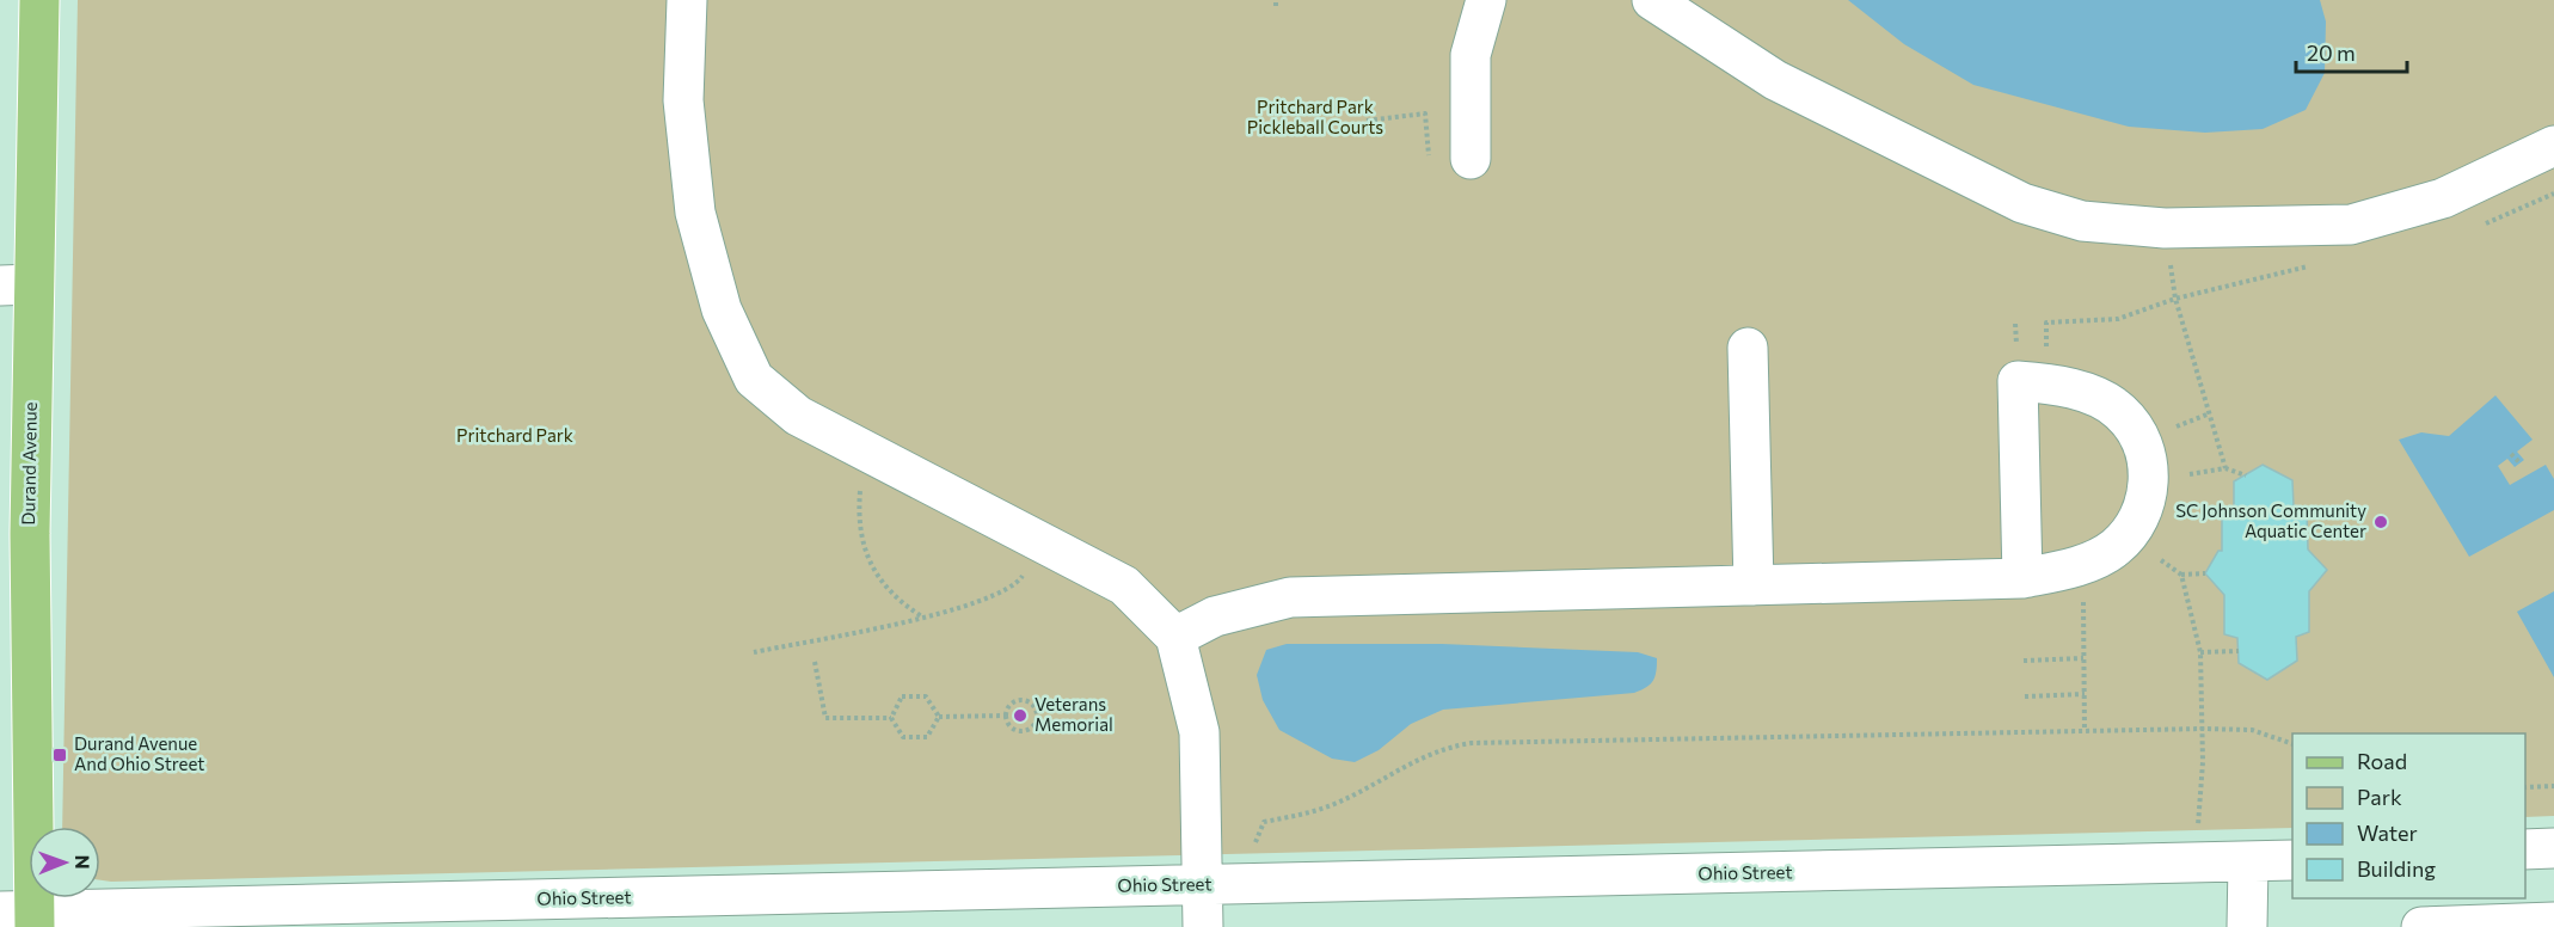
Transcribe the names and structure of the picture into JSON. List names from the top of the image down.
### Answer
{
  "streets": {
    "main road": ["Durand Avenue"],
    "street": ["Ohio Street"]
  },
  "crossings": [
    ["Durand Avenue", "Ohio Street"]
  ],
  "parks": ["Pritchard Park Pickleball Courts", "Pritchard Park"],
  "places": {
    "other": ["SC Johnson Community Aquatic Center", "Veterans Memorial"],
    "transit": ["Durand Avenue And Ohio Street"]
  },
  "legend": [
    "Road",
    "Park",
    "Water",
    "Building"
  ],
  "scale_bar": "20 m",
  "north": "right"
}
